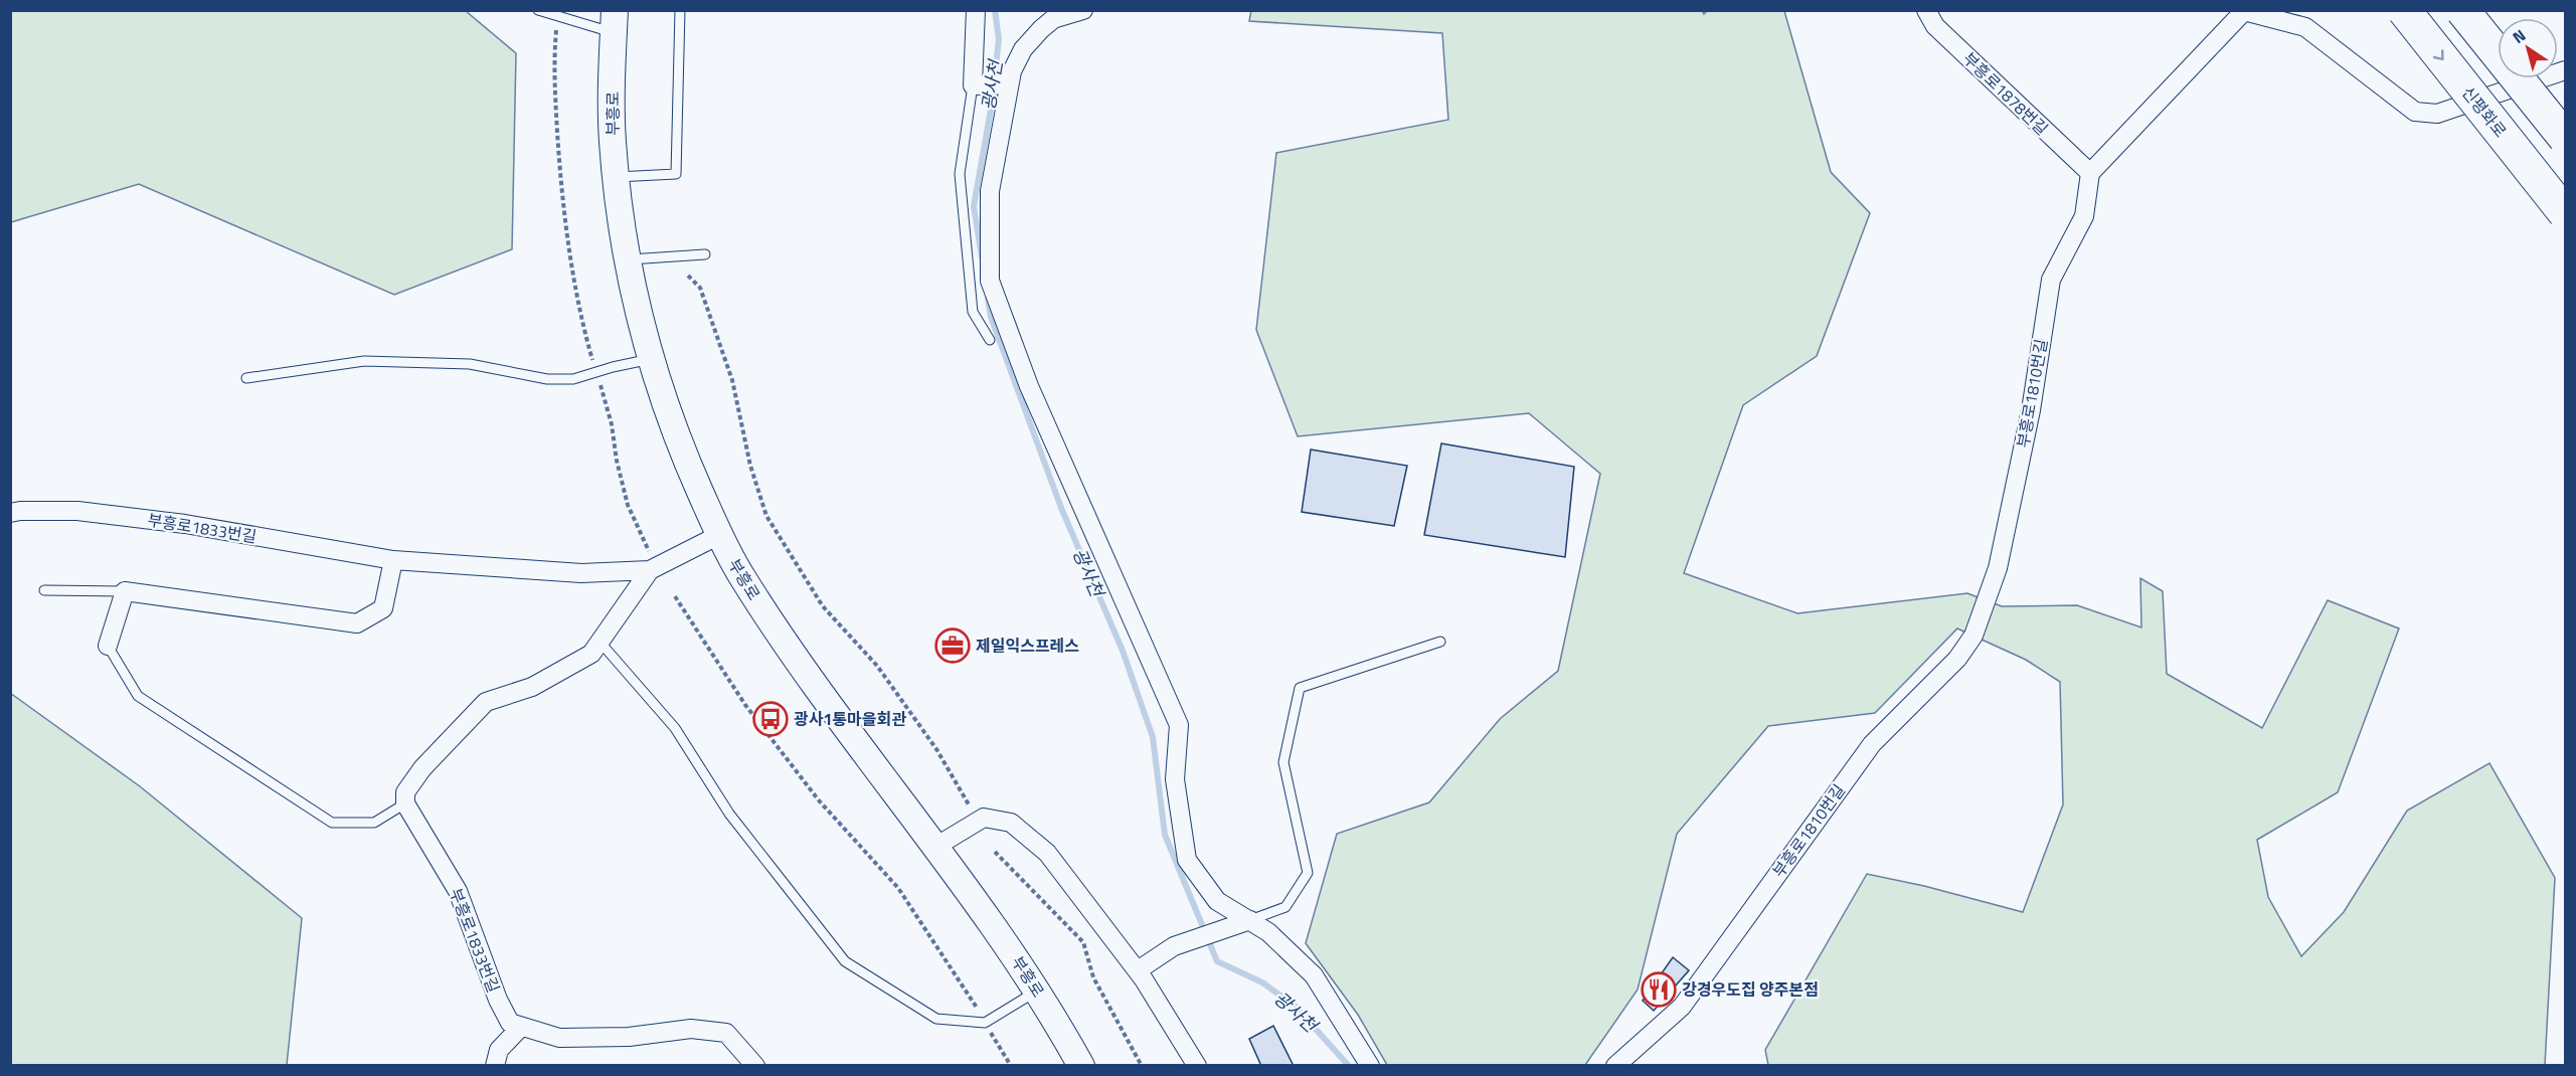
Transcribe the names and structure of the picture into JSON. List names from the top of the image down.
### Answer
{
  "streets": {
    "highway": ["신평화로"],
    "main road": ["부흥로"],
    "street": ["부흥로1878번길", "부흥로1810번길", "부흥로1833번길"]
  },
  "crossings": [
    ["부흥로1878번길", "부흥로1810번길"],
    ["부흥로", "부흥로1833번길"]
  ],
  "water": ["광사천"],
  "places": {
    "office": ["제일익스프레스"],
    "bus stop": ["광사1통마을회관"],
    "restaurant": ["강경우도집 양주본점"]
  },
  "north": "top left"
}
